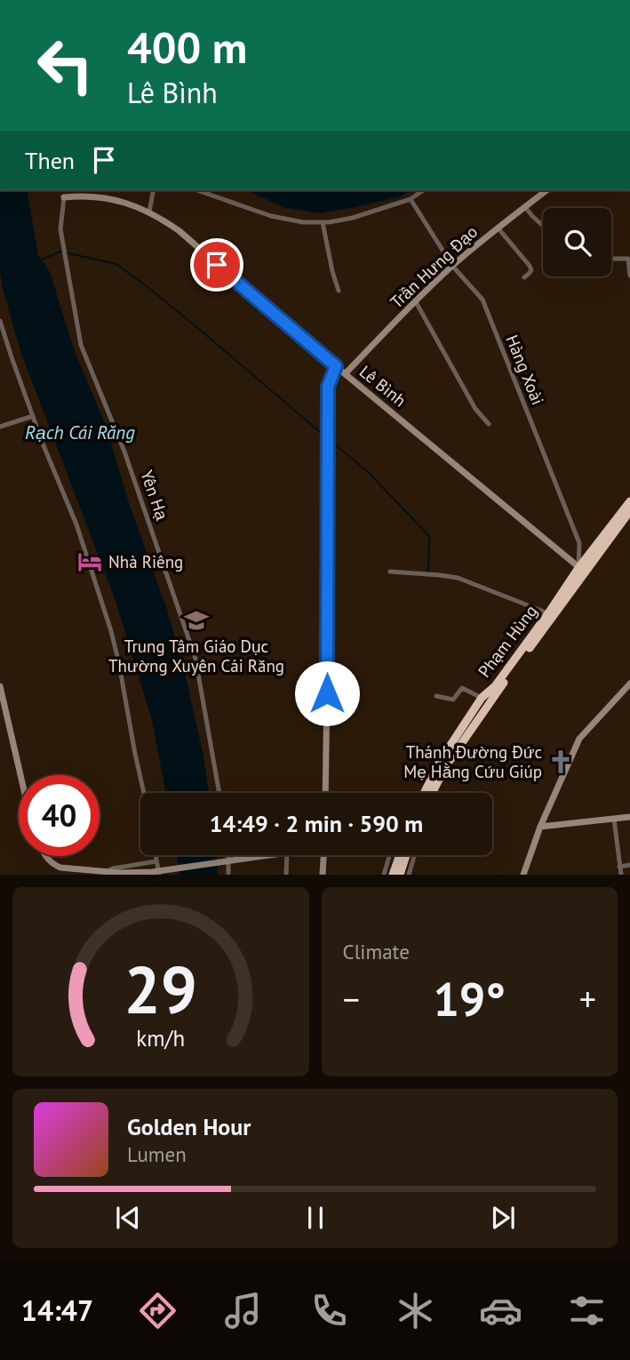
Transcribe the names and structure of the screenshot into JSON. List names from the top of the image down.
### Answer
{
  "streets": {
    "highway": ["Phạm Hùng"],
    "street": [
      "Trần Hưng Đạo",
      "Hàng Xoài",
      "Lê Bình",
      "Yên Hạ"
    ]
  },
  "crossings": [
    ["Trần Hưng Đạo", "Hàng Xoài"],
    ["Trần Hưng Đạo", "Lê Bình"],
    ["Hàng Xoài", "Lê Bình"],
    ["Hàng Xoài", "Phạm Hùng"],
    ["Lê Bình", "Yên Hạ"],
    ["Lê Bình", "Phạm Hùng"]
  ],
  "water": ["Rạch Cái Răng"],
  "places": {
    "hotel": ["Nhà Riêng"],
    "school or university": ["Trung Tâm Giáo Dục Thường Xuyên Cái Răng"],
    "church": ["Thánh Đường Đức Mẹ Hằng Cứu Giúp"]
  },
  "page": {
    "turn": ["400 m", "Lê Bình"],
    "then": "Then",
    "limit": "40",
    "trip": "14:49 · 2 min · 590 m",
    "tile": "Climate",
    "heat": ["−", "19°", "+"],
    "song": ["Golden Hour", "Lumen"],
    "tabs": "14:47",
    "gauge": ["29", "km/h"]
  }
}
